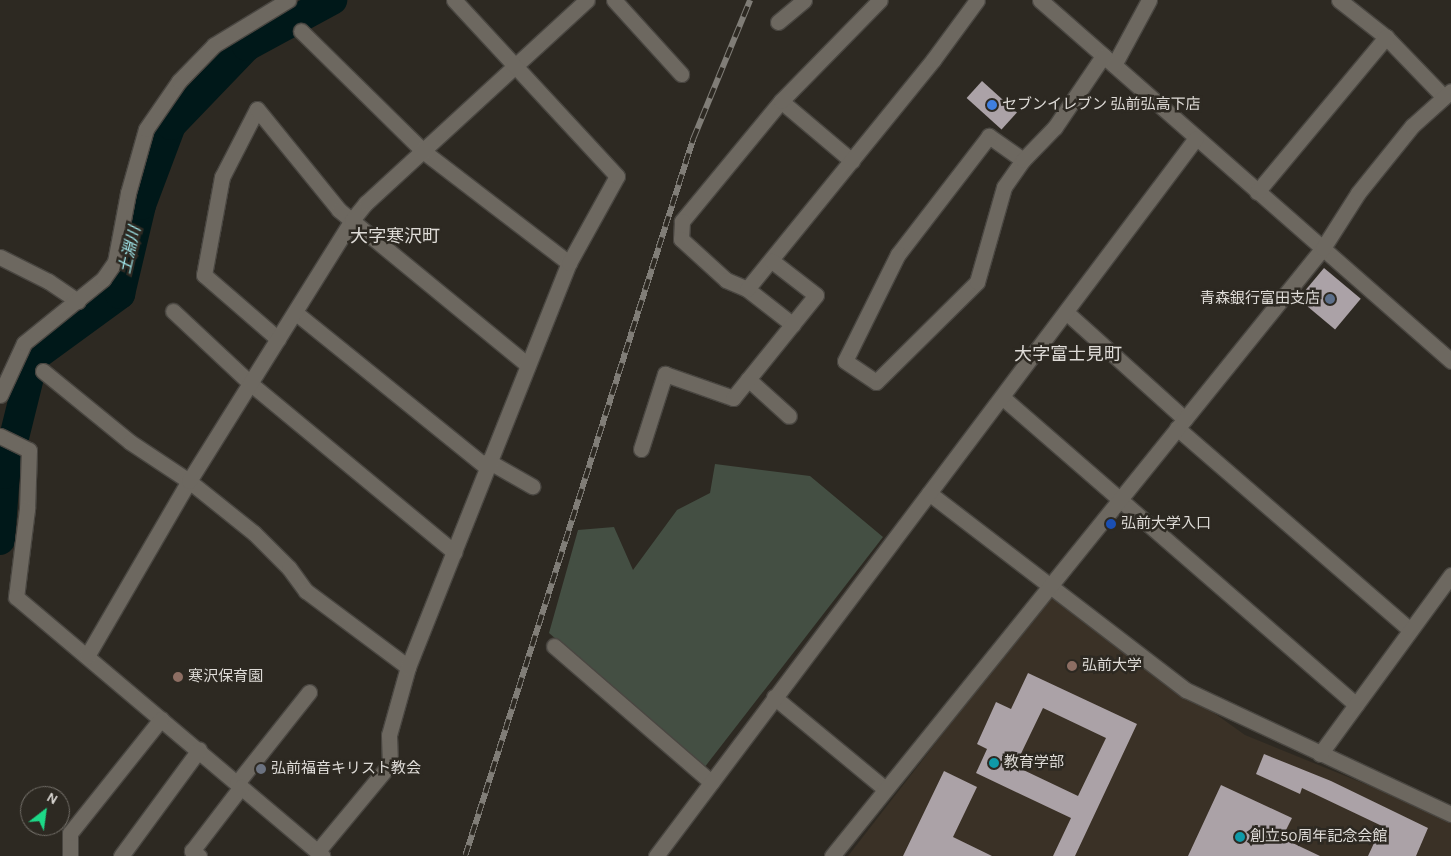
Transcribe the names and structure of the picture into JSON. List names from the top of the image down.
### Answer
{
  "districts": ["大字寒沢町", "大字富士見町"],
  "water": ["土淵川"],
  "places": [
    "セブンイレブン 弘前弘高下店",
    "青森銀行富田支店",
    "弘前大学入口",
    "弘前大学",
    "寒沢保育園",
    "教育学部",
    "弘前福音キリスト教会",
    "創立50周年記念会館"
  ],
  "north": "top right"
}
